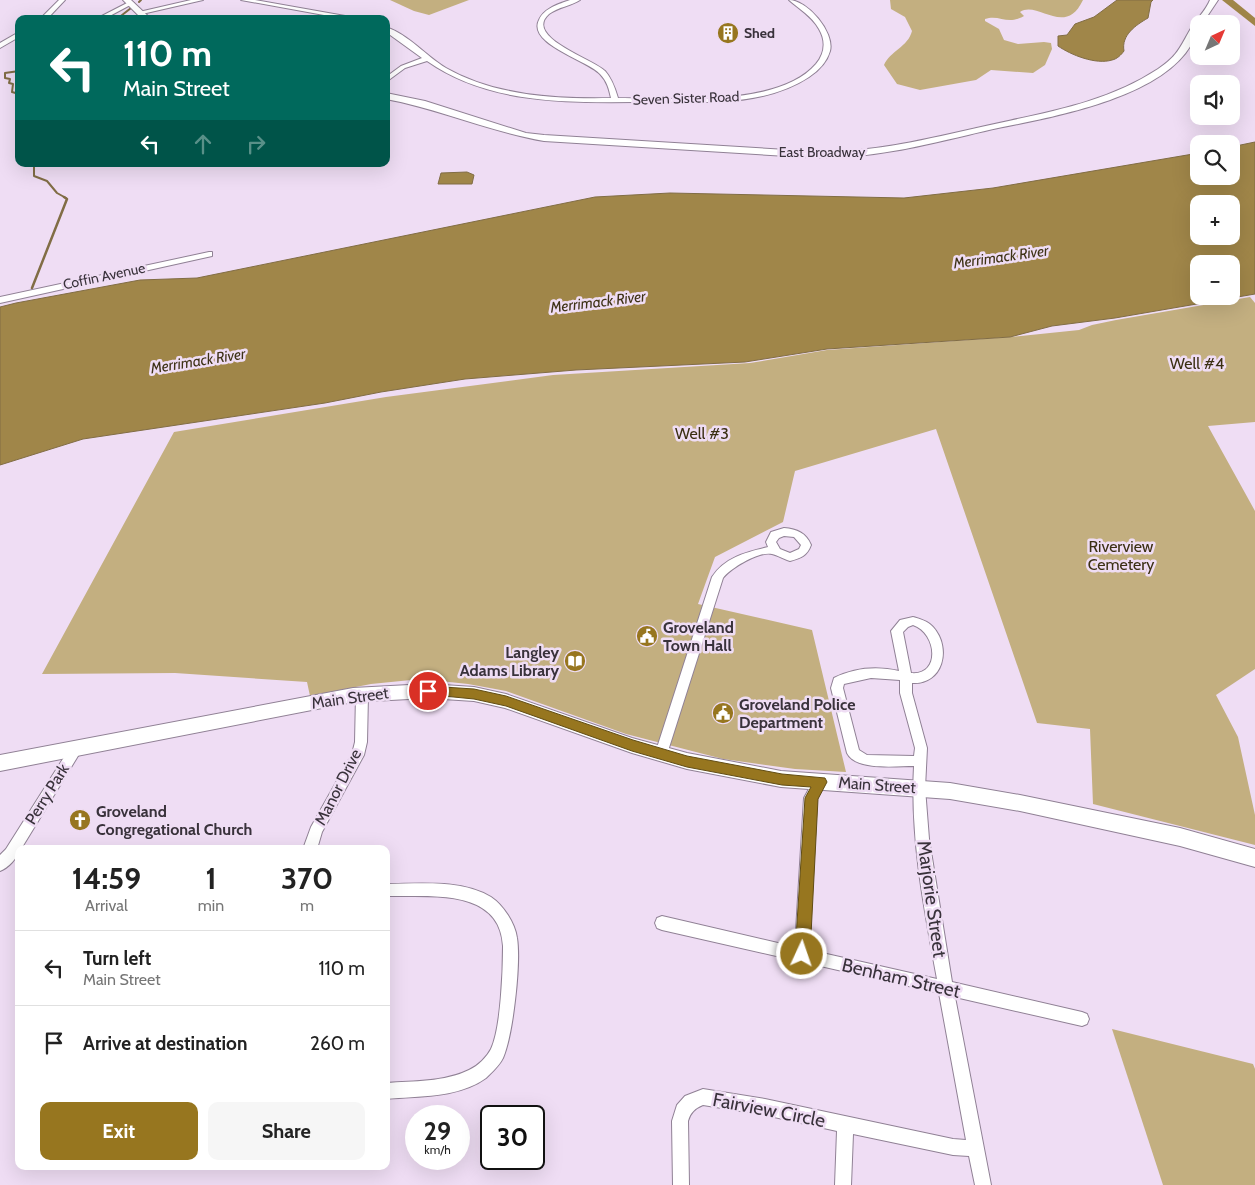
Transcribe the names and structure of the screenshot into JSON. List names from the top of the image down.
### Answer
{
  "streets": {
    "main road": ["Main Street"],
    "street": [
      "Seven Sister Road",
      "East Broadway",
      "Coffin Avenue",
      "Manor Drive",
      "Perry Park",
      "Marjorie Street",
      "Benham Street",
      "Fairview Circle"
    ]
  },
  "crossings": [
    ["Main Street", "Manor Drive"],
    ["Main Street", "Perry Park"],
    ["Main Street", "Marjorie Street"],
    ["Marjorie Street", "Benham Street"],
    ["Marjorie Street", "Fairview Circle"]
  ],
  "water": ["Merrimack River"],
  "parks": ["Well #4", "Well #3", "Riverview Cemetery"],
  "places": {
    "building": ["Shed"],
    "public building": ["Groveland Town Hall", "Groveland Police Department"],
    "library": ["Langley Adams Library"],
    "church": ["Groveland Congregational Church"]
  },
  "north": "top right",
  "page": {
    "map_buttons": ["+", "−"],
    "turn": ["110 m", "Main Street"],
    "eta": [
      "14:59",
      "Arrival",
      "1",
      "min",
      "370",
      "m"
    ],
    "list": [
      {
        "name": "Turn left",
        "note": "Main Street",
        "value": "110 m"
      },
      {
        "name": "Arrive at destination",
        "value": "260 m"
      }
    ],
    "buttons": ["Exit", "Share"],
    "speed": "29 km/h",
    "limit": "30"
  }
}
